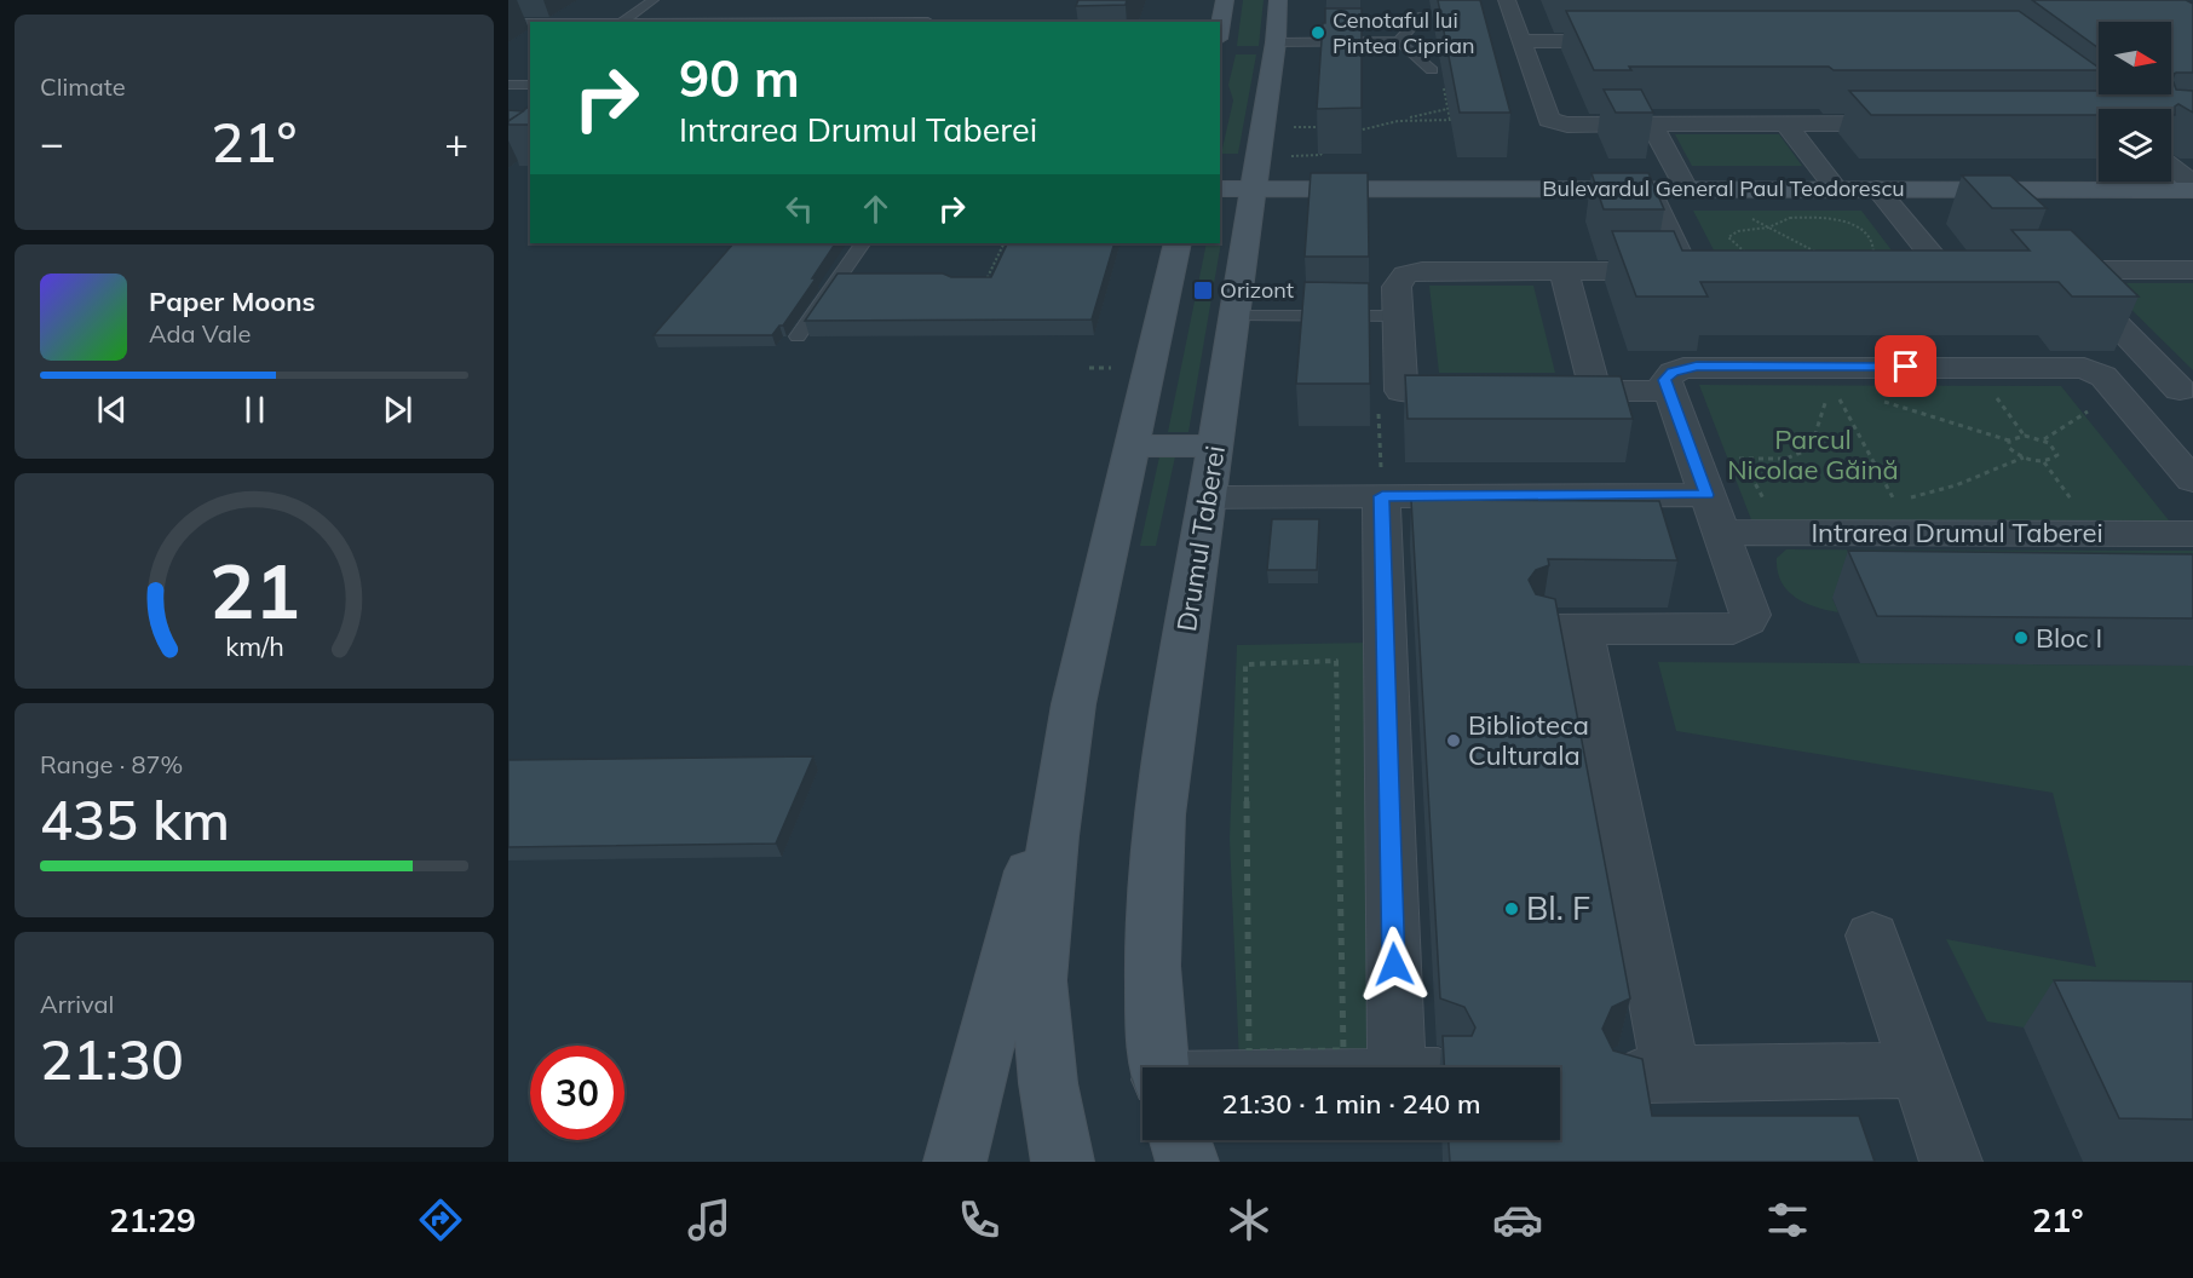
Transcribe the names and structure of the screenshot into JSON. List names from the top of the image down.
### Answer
{
  "streets": {
    "main road": ["Bulevardul General Paul Teodorescu", "Drumul Taberei"],
    "street": ["Intrarea Drumul Taberei"]
  },
  "crossings": [
    ["Bulevardul General Paul Teodorescu", "Drumul Taberei"]
  ],
  "parks": ["Parcul Nicolae Găină"],
  "places": {
    "other": [
      "Cenotaful lui Pintea Ciprian",
      "Bloc I",
      "Biblioteca Culturala",
      "Bl. F"
    ],
    "transit": ["Orizont"]
  },
  "north": "right",
  "page": {
    "tile": [
      "Climate",
      ["Range · 87%", "435 km"],
      ["Arrival", "21:30"]
    ],
    "turn": ["90 m", "Intrarea Drumul Taberei"],
    "heat": ["−", "21°", "+"],
    "song": ["Paper Moons", "Ada Vale"],
    "limit": "30",
    "trip": "21:30 · 1 min · 240 m",
    "tabs": ["21:29", "21°"],
    "gauge": ["21", "km/h"]
  }
}
